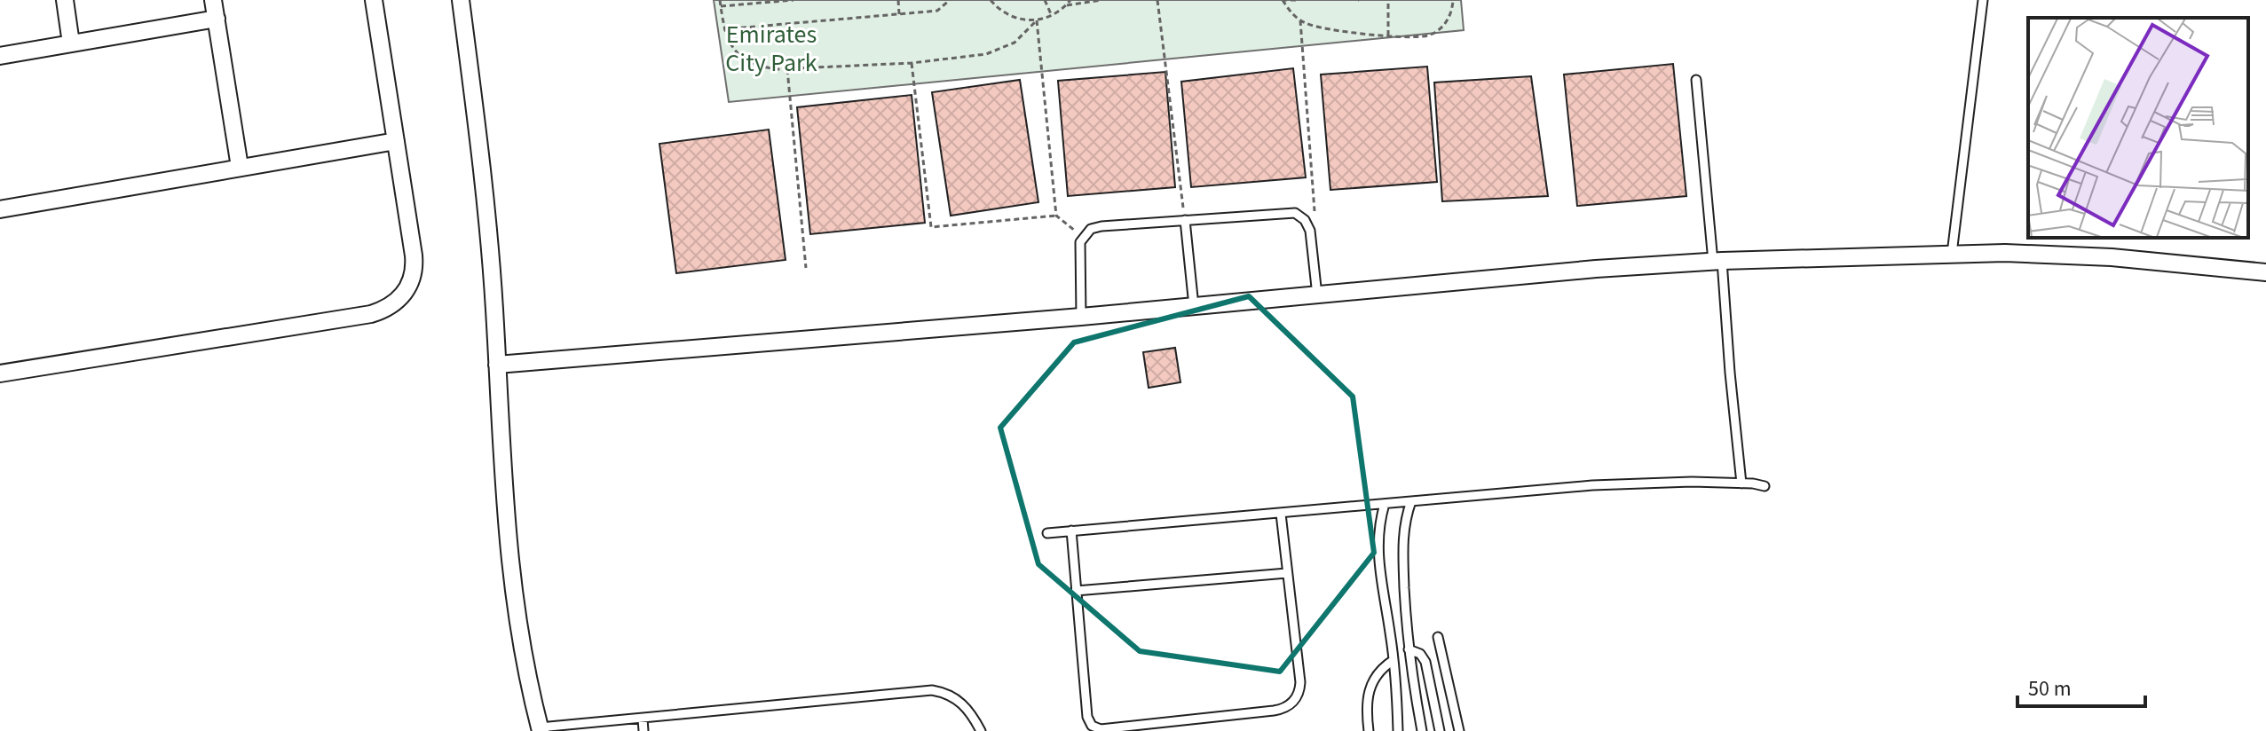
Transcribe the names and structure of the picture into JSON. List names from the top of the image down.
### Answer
{
  "parks": ["Emirates City Park"],
  "scale_bar": "50 m"
}
